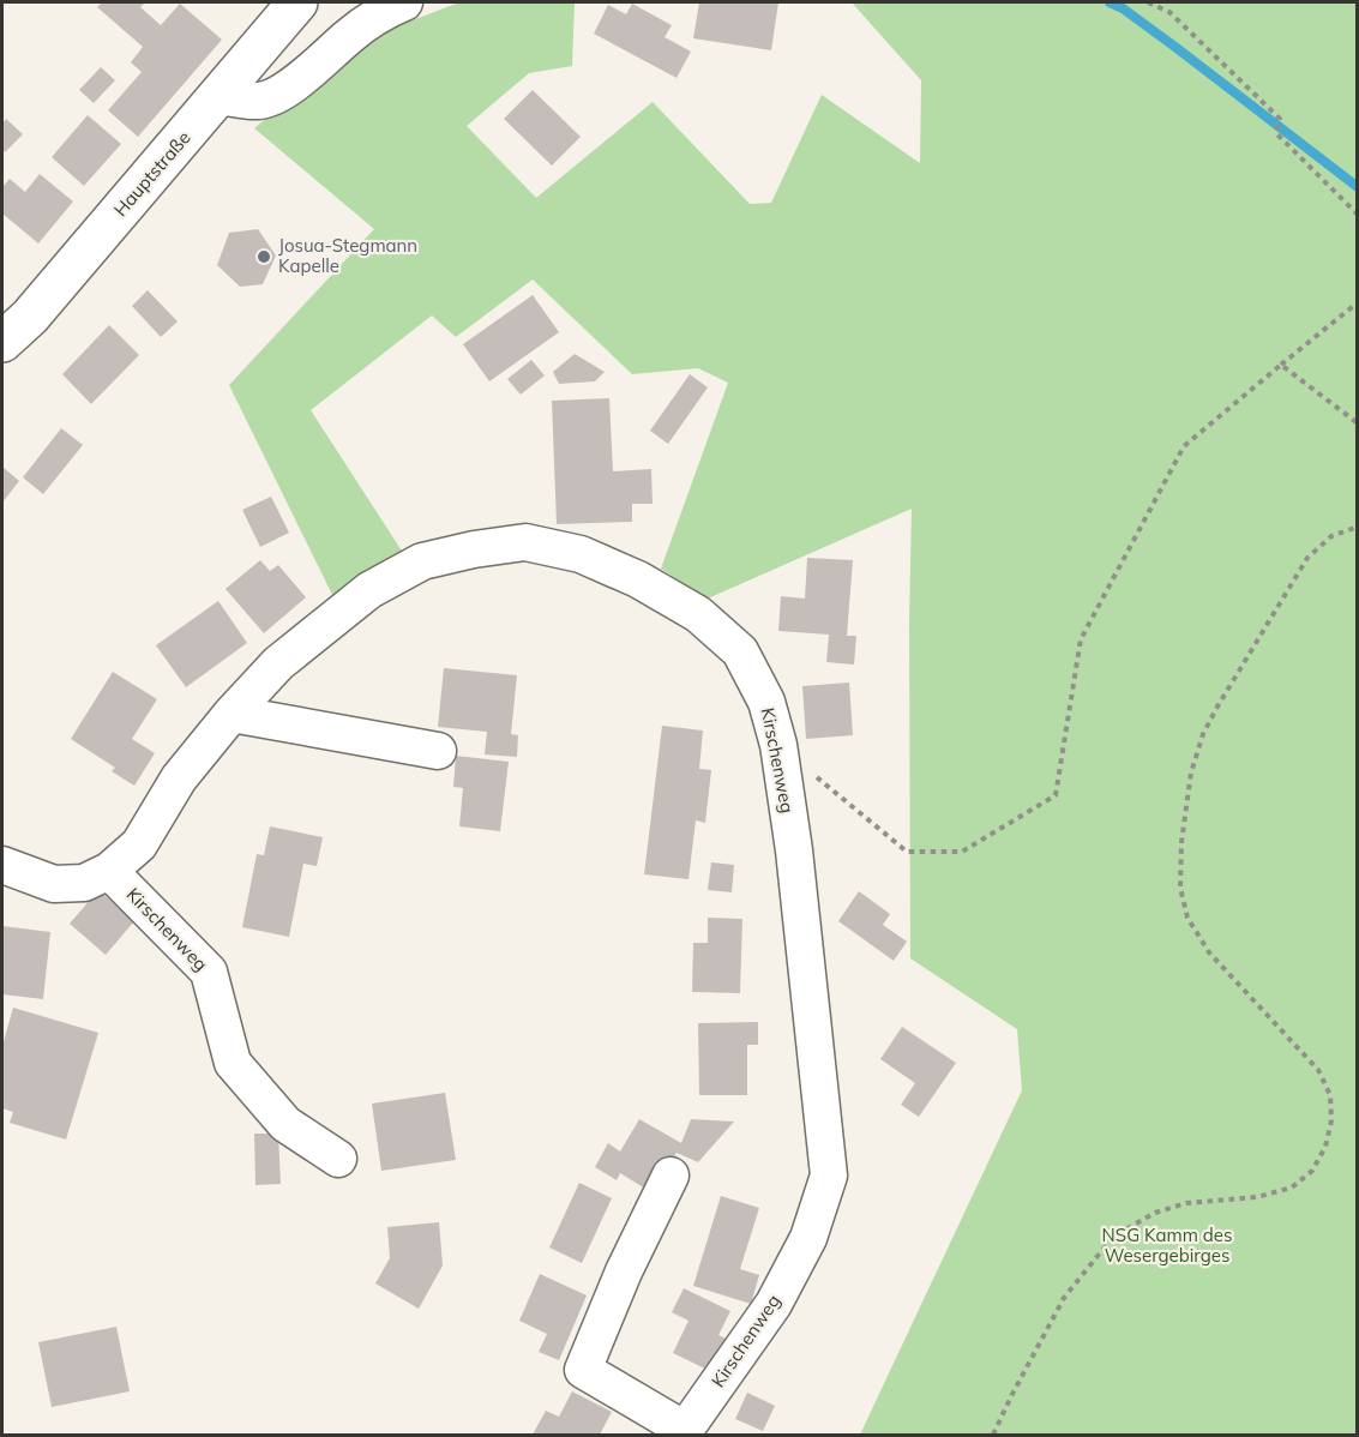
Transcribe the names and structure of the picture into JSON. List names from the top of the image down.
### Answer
{
  "streets": {
    "main road": ["Hauptstraße"],
    "street": ["Kirschenweg"]
  },
  "parks": ["NSG Kamm des Wesergebirges"],
  "places": ["Josua-Stegmann Kapelle"]
}
